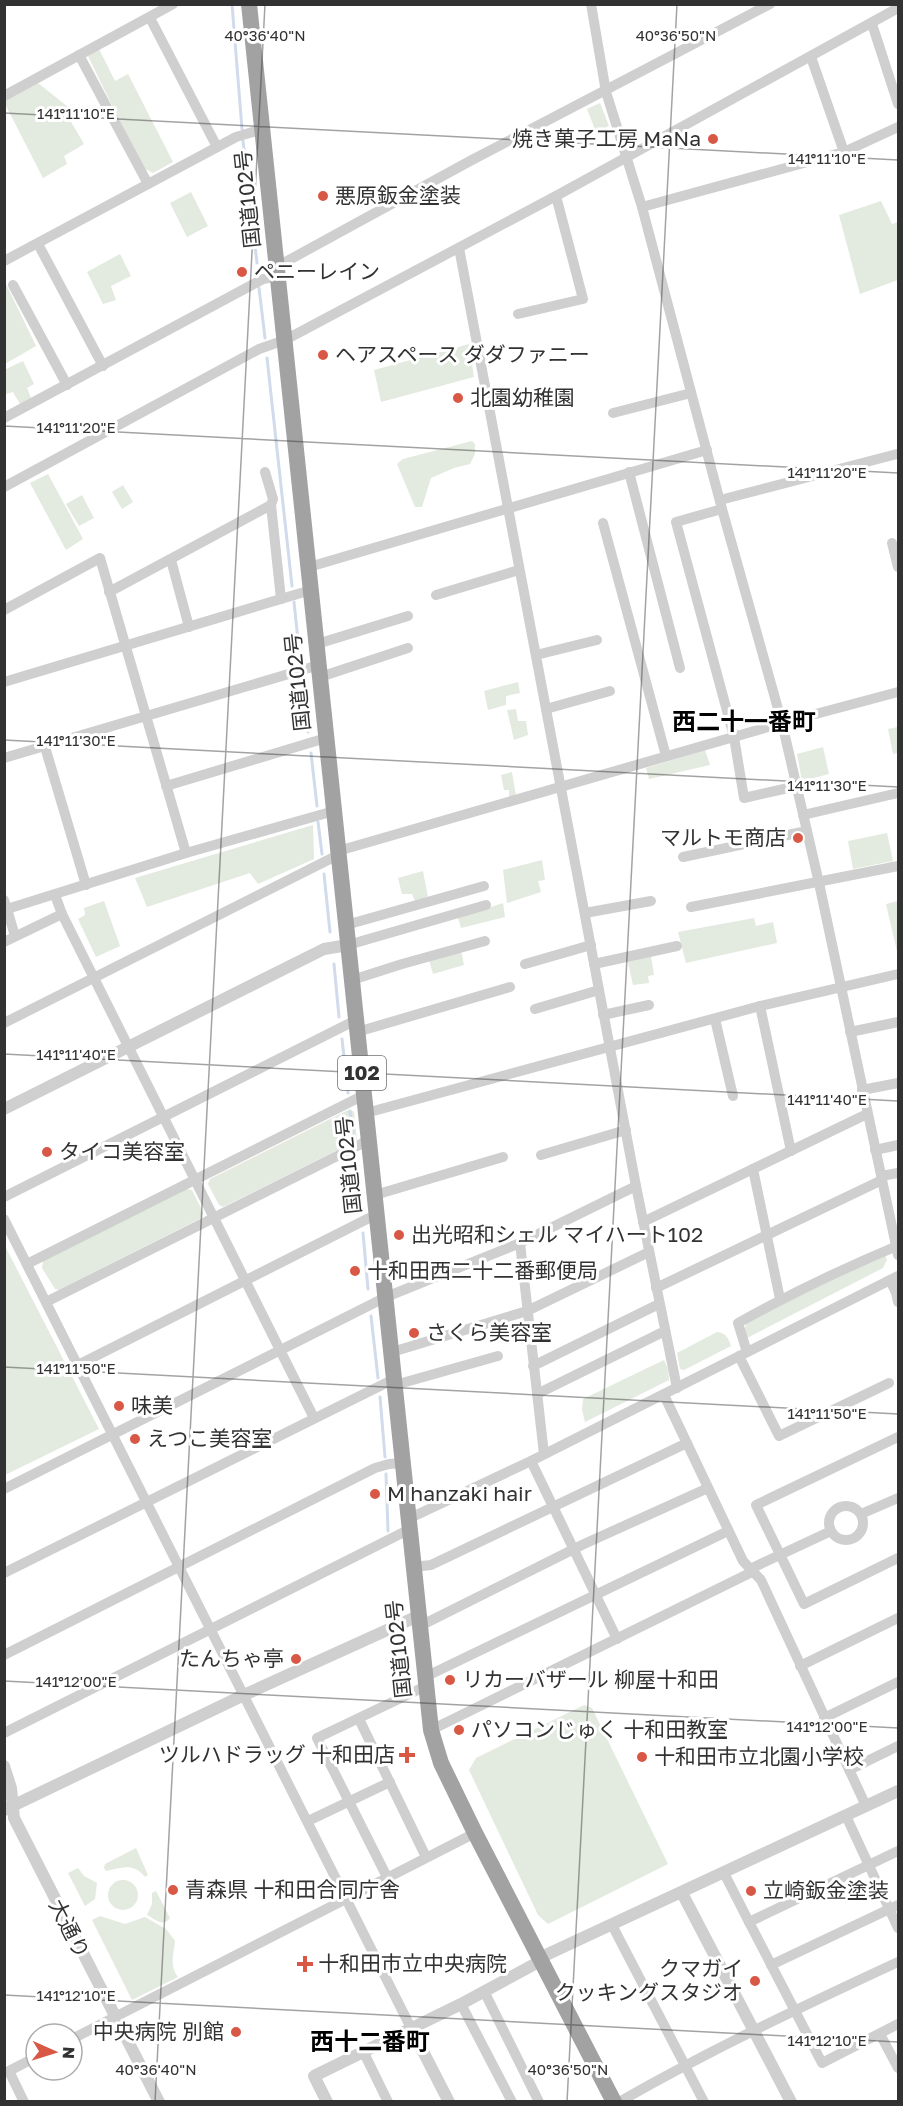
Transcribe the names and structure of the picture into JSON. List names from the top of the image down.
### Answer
{
  "streets": {
    "highway": ["国道102号", "102"],
    "street": ["大通り"]
  },
  "districts": ["西二十一番町", "西十二番町"],
  "places": {
    "other": [
      "焼き菓子工房 MaNa",
      "悪原鈑金塗装",
      "ペニーレイン",
      "ヘアスペース ダダファニー",
      "北園幼稚園",
      "マルトモ商店",
      "タイコ美容室",
      "出光昭和シェル マイハート102",
      "十和田西二十二番郵便局",
      "さくら美容室",
      "味美",
      "えつこ美容室",
      "M hanzaki hair",
      "たんちゃ亭",
      "リカーバザール 柳屋十和田",
      "パソコンじゅく 十和田教室",
      "十和田市立北園小学校",
      "青森県 十和田合同庁舎",
      "立崎鈑金塗装",
      "クマガイ クッキングスタジオ",
      "中央病院 別館"
    ],
    "health": ["ツルハドラッグ 十和田店", "十和田市立中央病院"]
  },
  "north": "right",
  "coordinates": [
    "40°36'40\"N",
    "40°36'50\"N",
    "141°11'10\"E",
    "141°11'20\"E",
    "141°11'30\"E",
    "141°11'40\"E",
    "141°11'50\"E",
    "141°12'00\"E",
    "141°12'10\"E"
  ]
}
